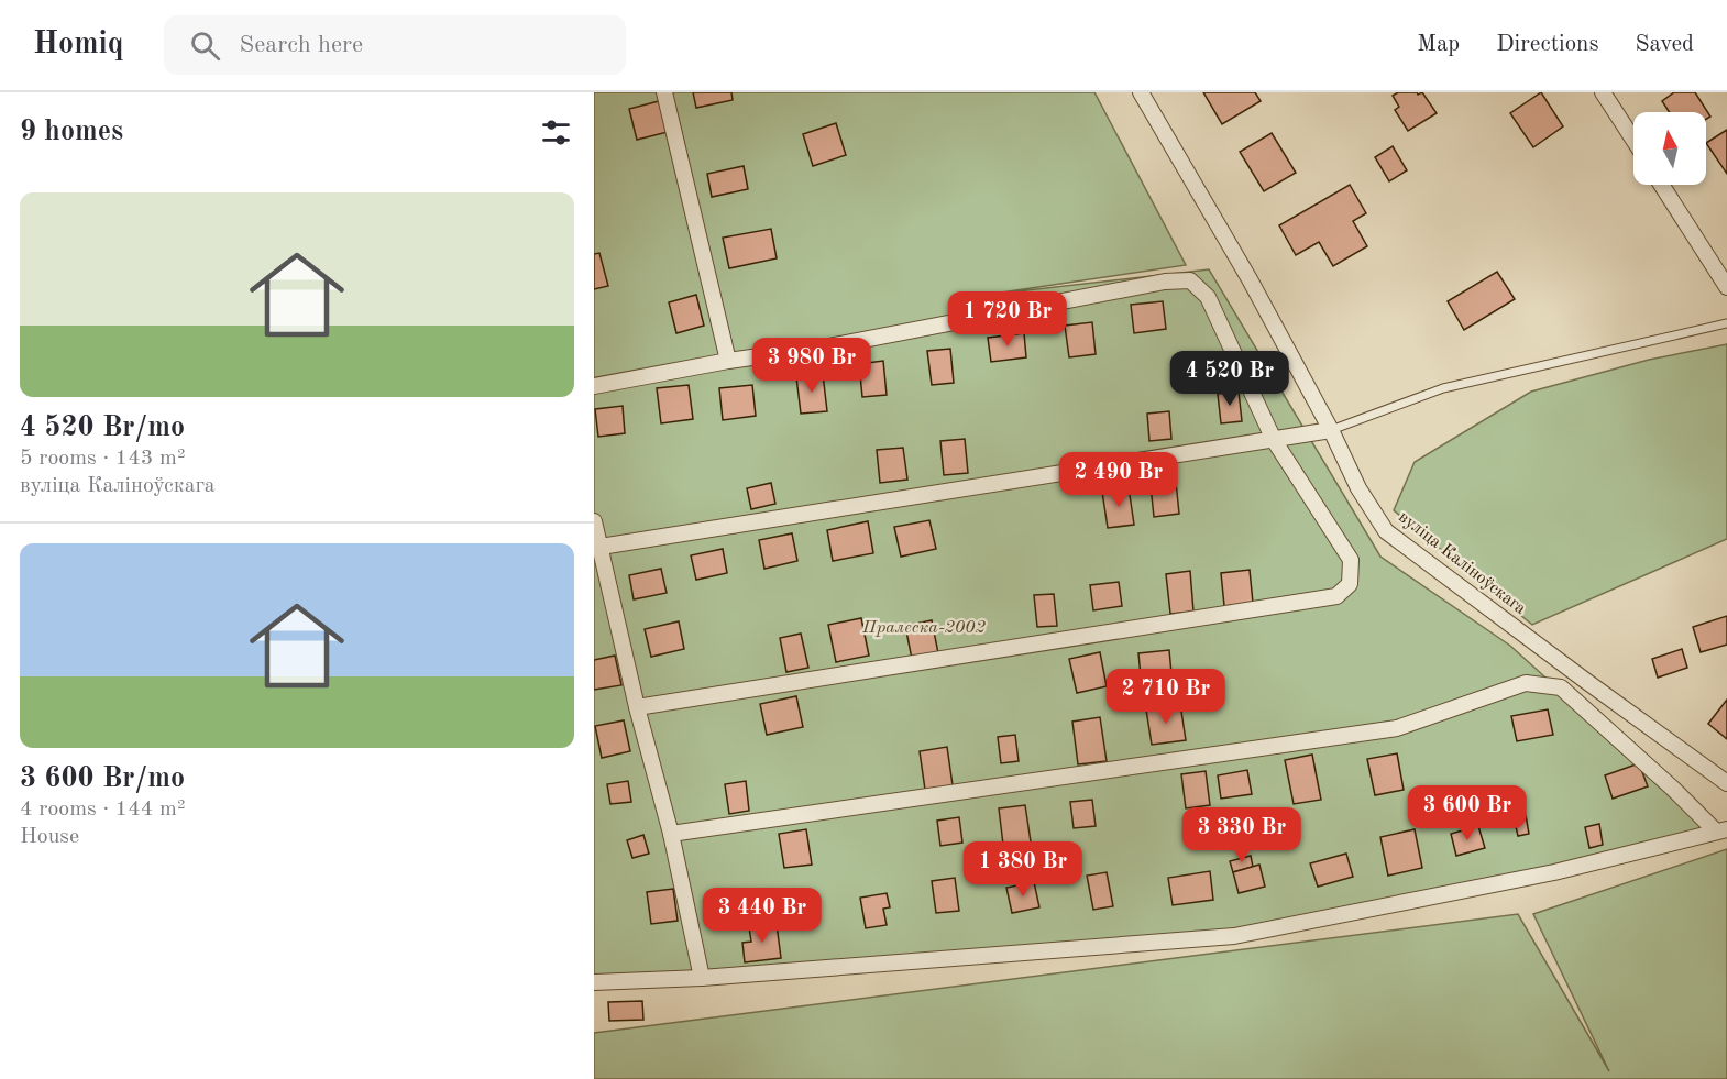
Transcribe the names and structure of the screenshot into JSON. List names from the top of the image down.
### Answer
{
  "streets": {
    "street": ["вуліца Каліноўскага"]
  },
  "parks": ["Пралеска-2002"],
  "north": "top",
  "page": {
    "header": "Homiq",
    "search": "Search here",
    "nav": ["Map", "Directions", "Saved"],
    "heading": "9 homes",
    "list": [
      {
        "name": "4 520 Br/mo",
        "note": "5 rooms · 143 m² · вуліца Каліноўскага"
      },
      {
        "name": "3 600 Br/mo",
        "note": "4 rooms · 144 m² · House"
      }
    ],
    "price": [
      "1 720 Br",
      "3 980 Br",
      "4 520 Br",
      "2 490 Br",
      "2 710 Br",
      "3 600 Br",
      "3 330 Br",
      "1 380 Br",
      "3 440 Br"
    ]
  }
}
